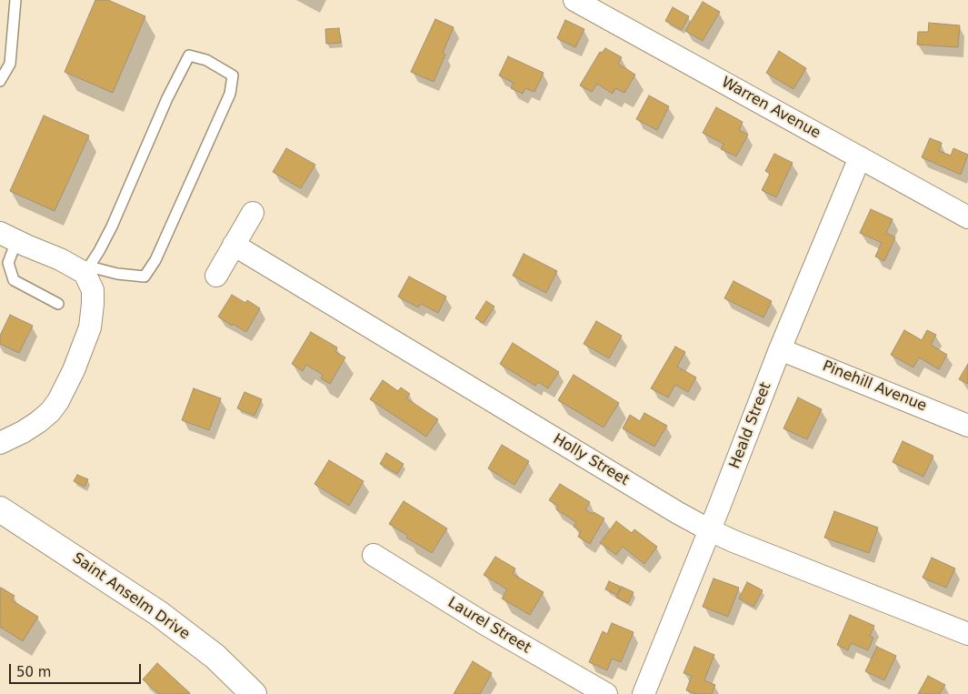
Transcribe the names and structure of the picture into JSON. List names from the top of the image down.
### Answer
{
  "streets": {
    "street": [
      "Warren Avenue",
      "Pinehill Avenue",
      "Heald Street",
      "Holly Street",
      "Saint Anselm Drive",
      "Laurel Street"
    ]
  },
  "crossings": [
    ["Warren Avenue", "Heald Street"],
    ["Pinehill Avenue", "Heald Street"],
    ["Heald Street", "Holly Street"]
  ],
  "scale_bar": "50 m"
}
